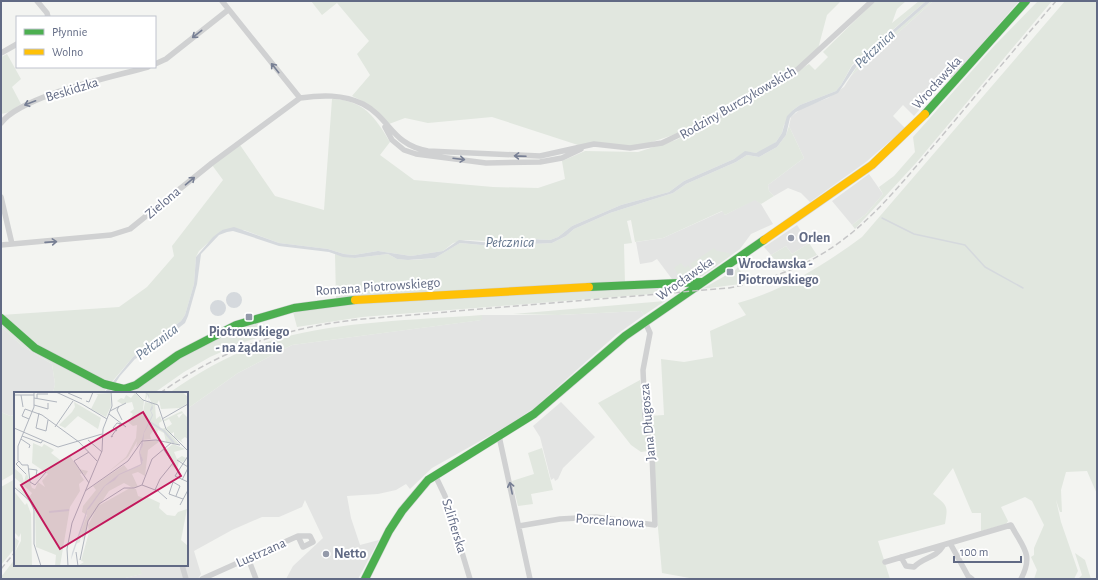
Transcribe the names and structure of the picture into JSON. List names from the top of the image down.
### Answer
{
  "streets": {
    "main road": ["Wrocławska", "Romana Piotrowskiego"],
    "street": [
      "Beskidzka",
      "Rodziny Burczykowskich",
      "Zielona",
      "Jana Długosza",
      "Porcelanowa",
      "Szlifierska",
      "Lustrzana"
    ]
  },
  "crossings": [
    ["Wrocławska", "Romana Piotrowskiego"],
    ["Wrocławska", "Jana Długosza"],
    ["Wrocławska", "Szlifierska"],
    ["Rodziny Burczykowskich", "Zielona"],
    ["Jana Długosza", "Porcelanowa"]
  ],
  "one_way": ["Beskidzka", "Zielona"],
  "water": ["Pełcznica"],
  "places": {
    "other": ["Orlen", "Netto"],
    "transit": ["Wrocławska - Piotrowskiego", "Piotrowskiego - na żądanie"]
  },
  "legend": ["Płynnie", "Wolno"],
  "scale_bar": "100 m"
}
